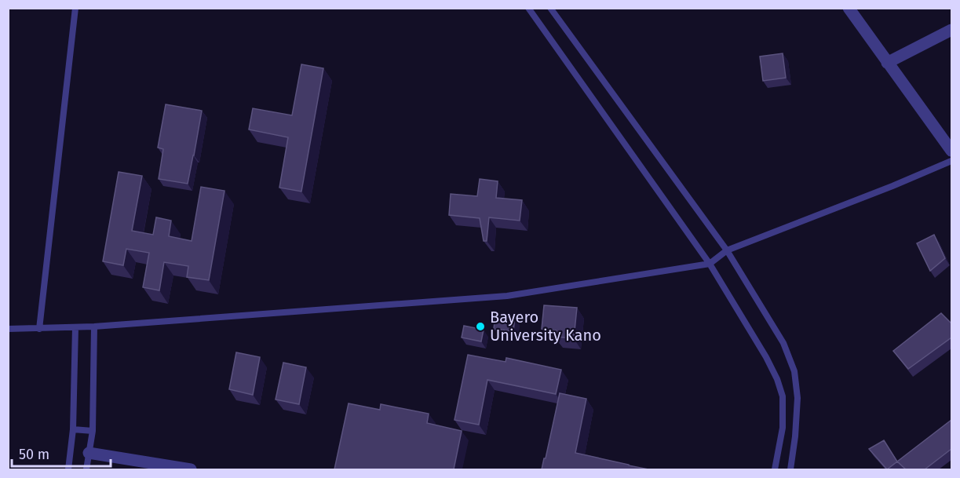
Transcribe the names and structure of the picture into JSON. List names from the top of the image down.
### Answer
{
  "places": ["Bayero University Kano"],
  "scale_bar": "50 m"
}
